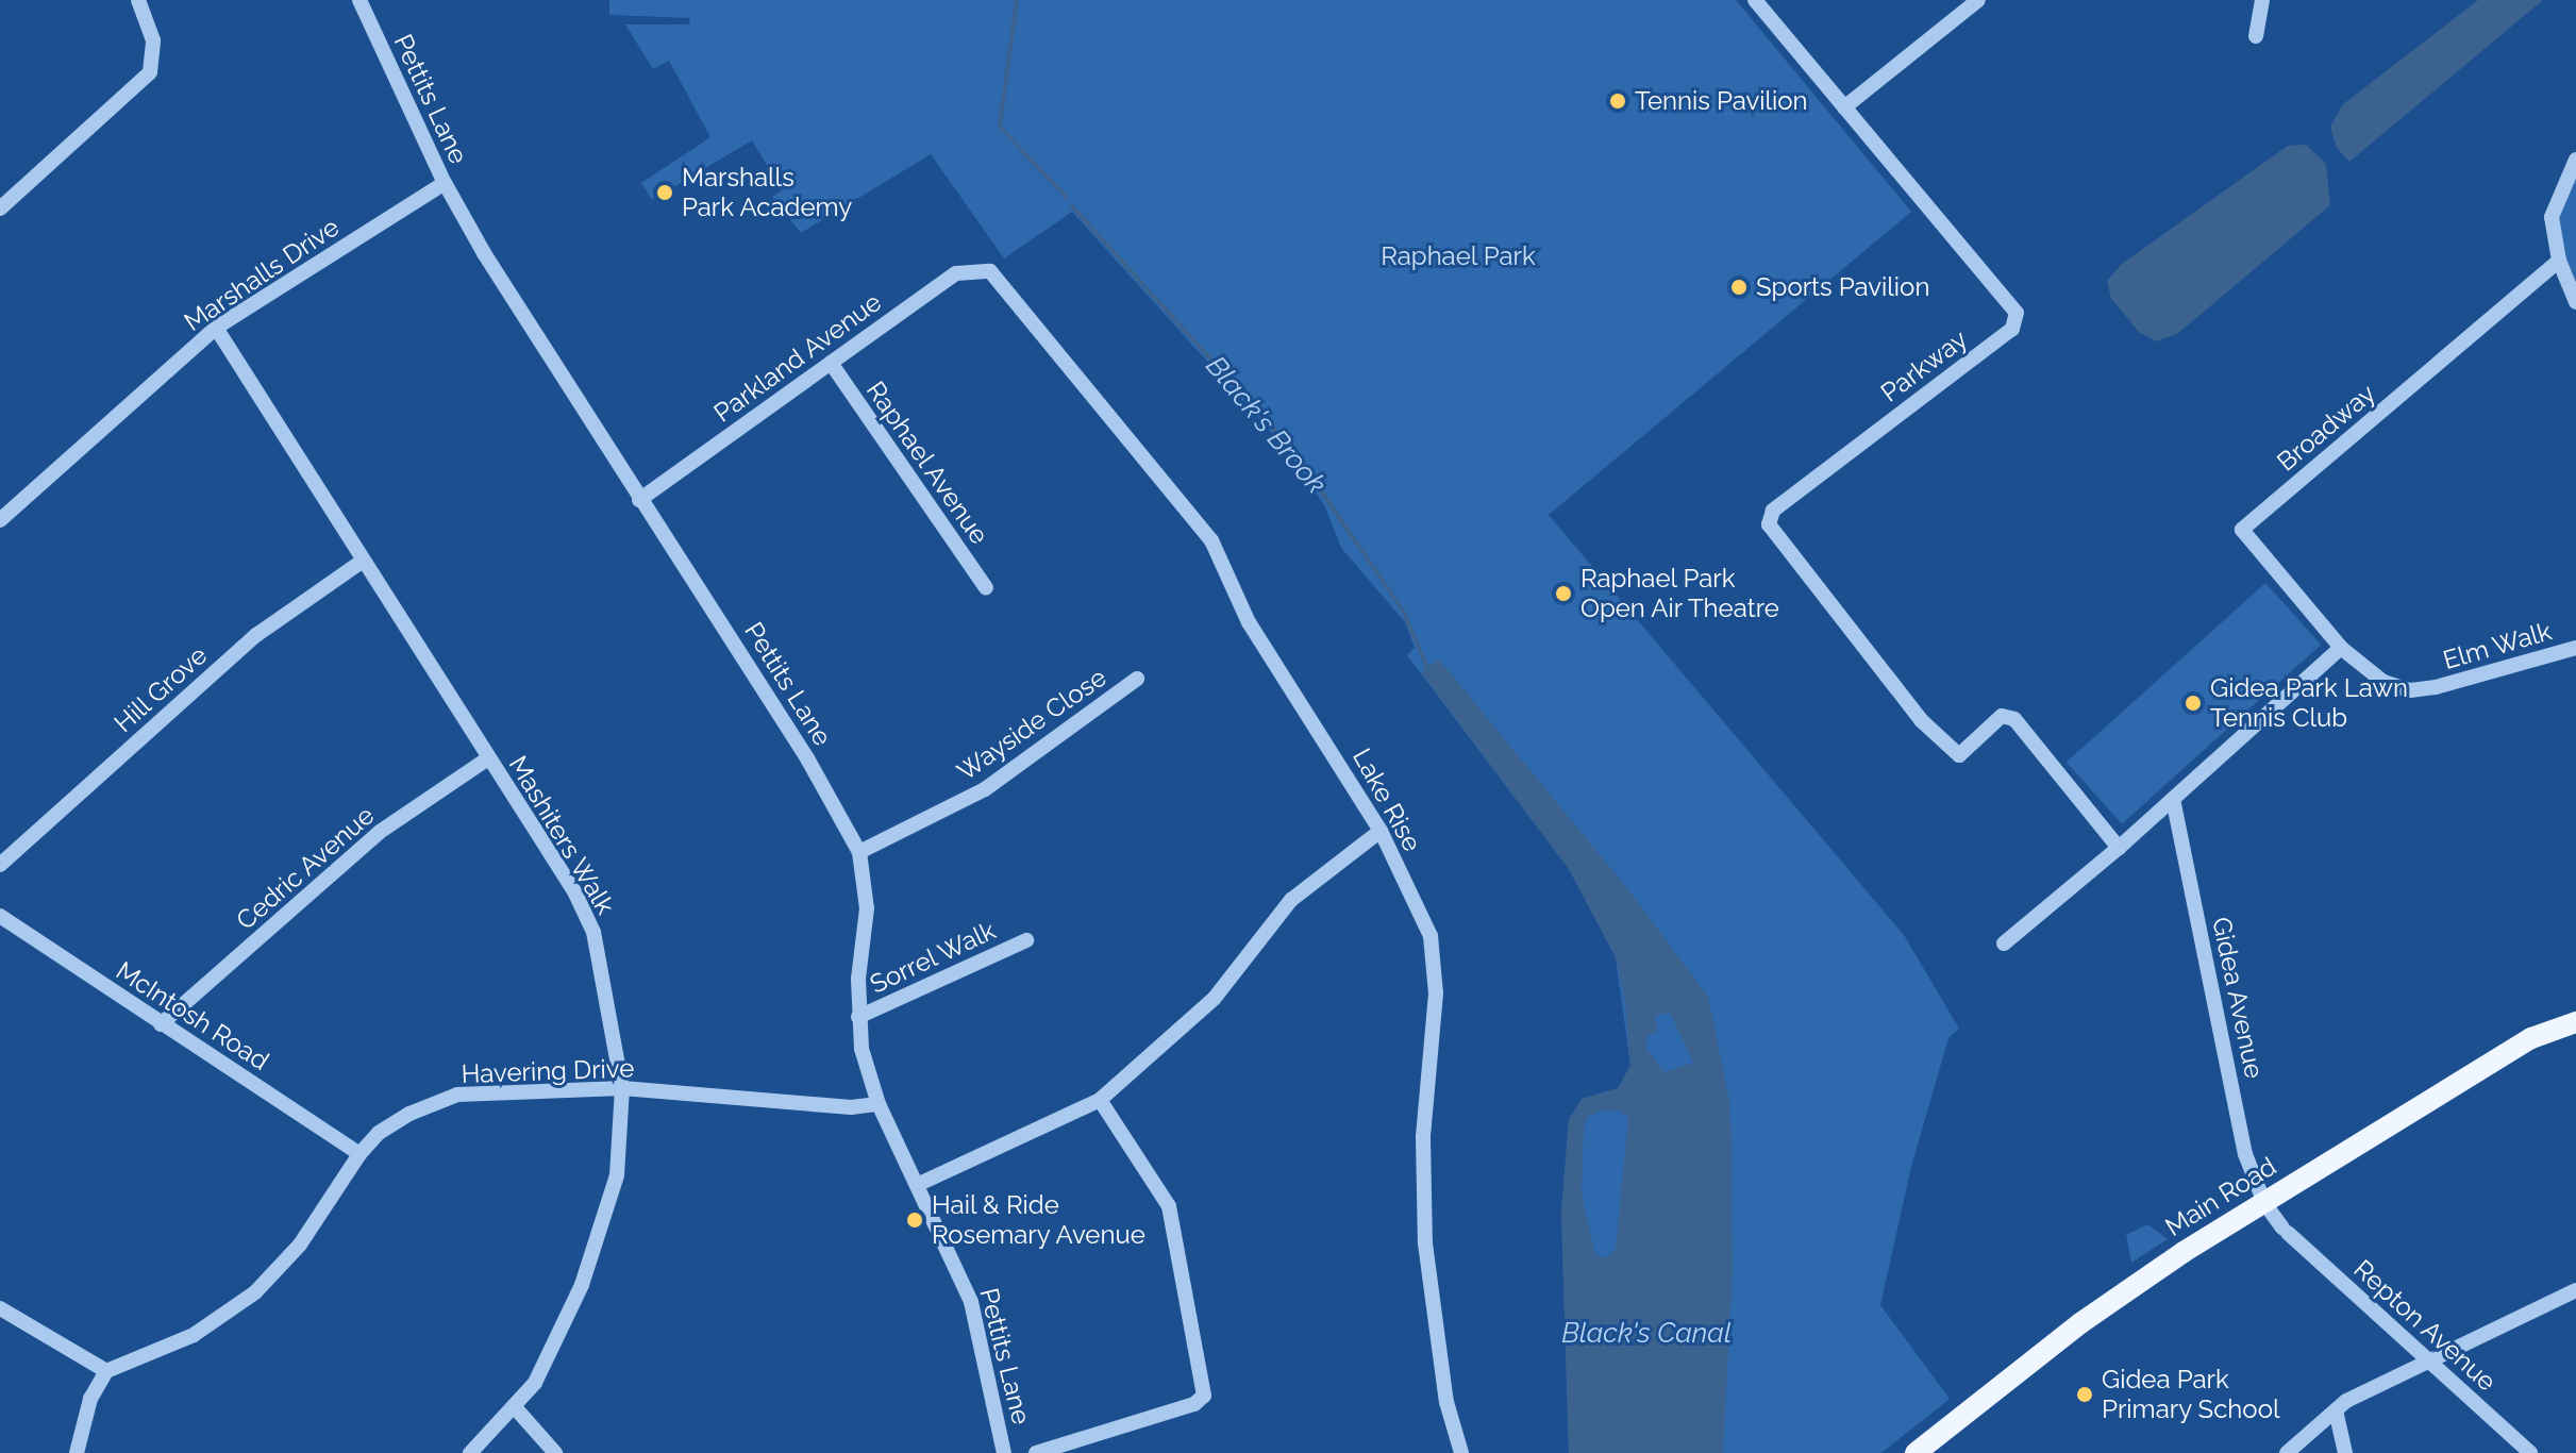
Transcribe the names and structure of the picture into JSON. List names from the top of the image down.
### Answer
{
  "streets": {
    "main road": ["Main Road"],
    "street": [
      "Pettits Lane",
      "Marshalls Drive",
      "Parkland Avenue",
      "Parkway",
      "Broadway",
      "Raphael Avenue",
      "Elm Walk",
      "Hill Grove",
      "Wayside Close",
      "Lake Rise",
      "Mashiters Walk",
      "Cedric Avenue",
      "Sorrel Walk",
      "Gidea Avenue",
      "McIntosh Road",
      "Havering Drive",
      "Repton Avenue"
    ]
  },
  "crossings": [
    ["Pettits Lane", "Marshalls Drive"],
    ["Pettits Lane", "Parkland Avenue"],
    ["Pettits Lane", "Wayside Close"],
    ["Pettits Lane", "Sorrel Walk"],
    ["Pettits Lane", "Havering Drive"],
    ["Marshalls Drive", "Mashiters Walk"],
    ["Parkland Avenue", "Raphael Avenue"],
    ["Parkland Avenue", "Lake Rise"],
    ["Broadway", "Elm Walk"],
    ["Hill Grove", "Mashiters Walk"],
    ["Mashiters Walk", "Cedric Avenue"],
    ["Mashiters Walk", "Havering Drive"],
    ["Cedric Avenue", "McIntosh Road"],
    ["Gidea Avenue", "Main Road"],
    ["Gidea Avenue", "Repton Avenue"],
    ["McIntosh Road", "Havering Drive"],
    ["Main Road", "Repton Avenue"]
  ],
  "water": ["Black's Brook", "Black's Canal"],
  "parks": ["Raphael Park"],
  "places": [
    "Tennis Pavilion",
    "Marshalls Park Academy",
    "Sports Pavilion",
    "Raphael Park Open Air Theatre",
    "Gidea Park Lawn Tennis Club",
    "Hail & Ride Rosemary Avenue",
    "Gidea Park Primary School"
  ]
}
